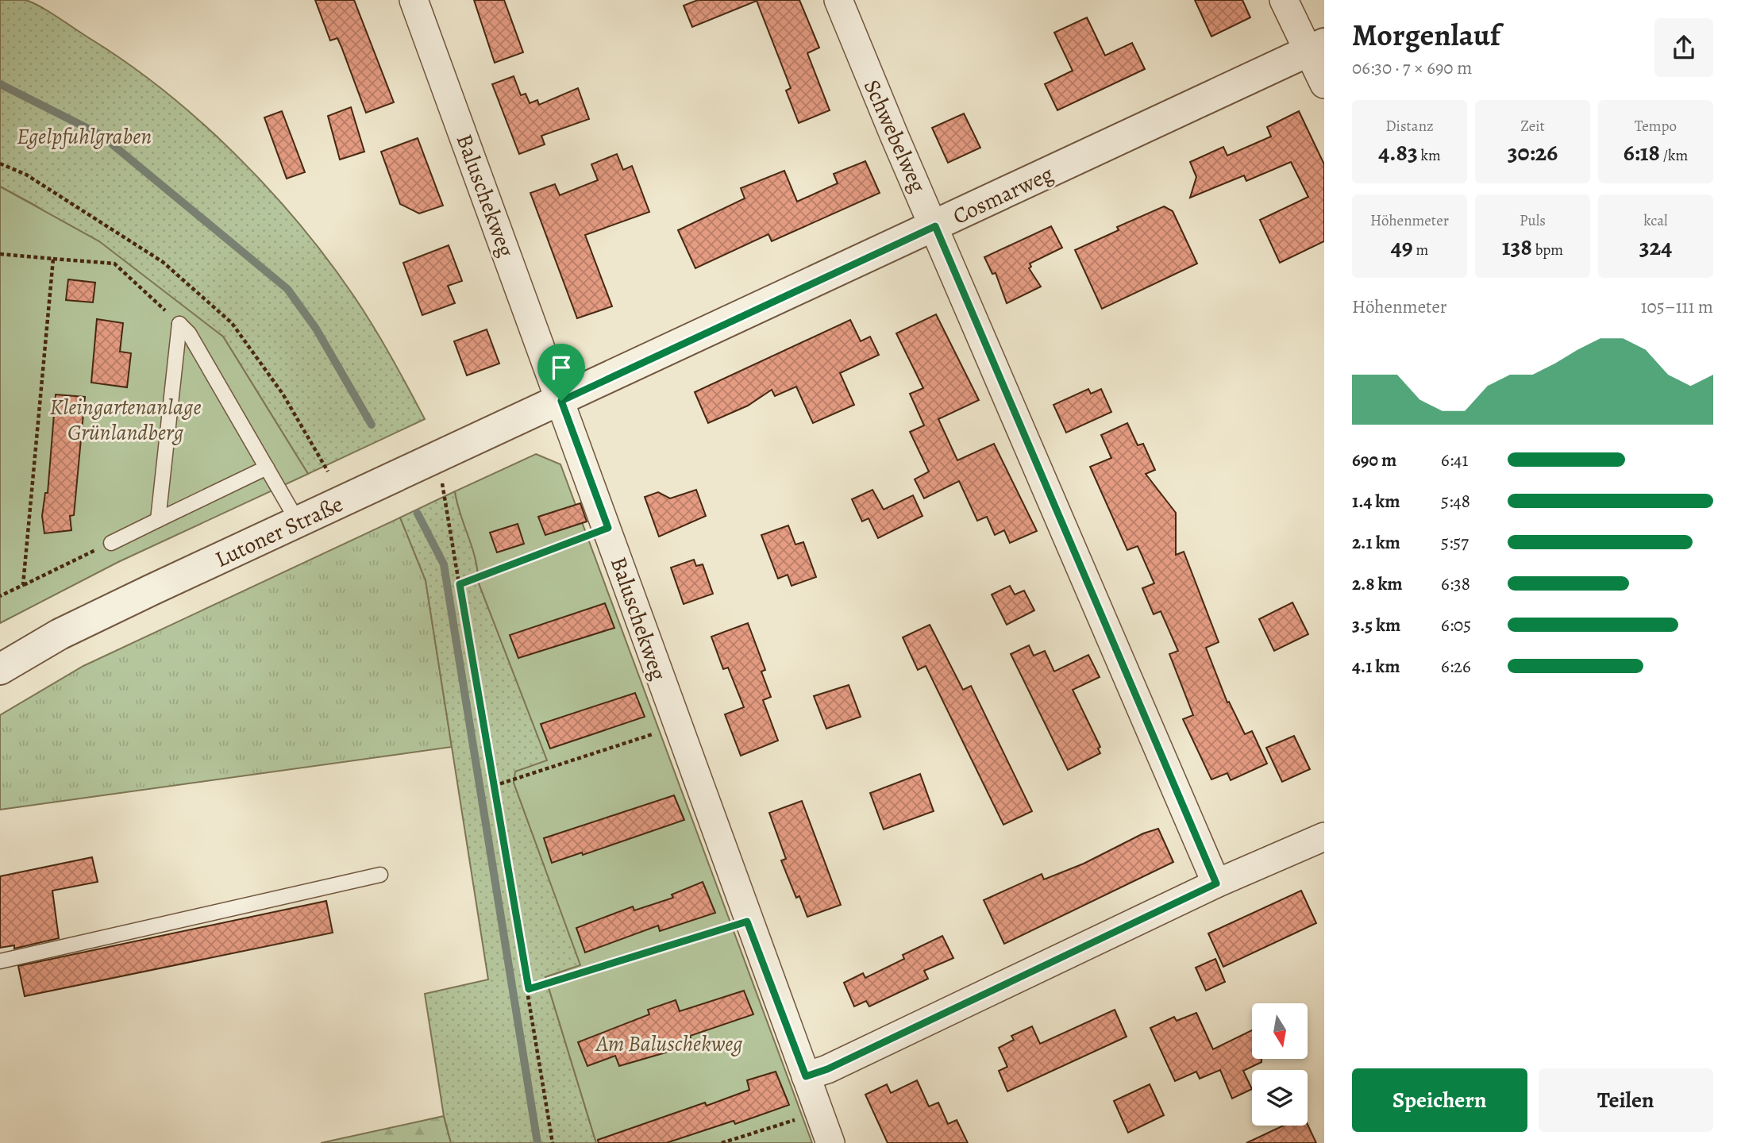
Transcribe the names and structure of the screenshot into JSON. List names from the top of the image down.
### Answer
{
  "streets": {
    "street": [
      "Schwebelweg",
      "Cosmarweg",
      "Baluschekweg",
      "Lutoner Straße"
    ]
  },
  "crossings": [
    ["Schwebelweg", "Cosmarweg"],
    ["Cosmarweg", "Baluschekweg"],
    ["Cosmarweg", "Lutoner Straße"],
    ["Baluschekweg", "Lutoner Straße"]
  ],
  "parks": ["Egelpfuhlgraben", "Kleingartenanlage Grünlandberg", "Am Baluschekweg"],
  "north": "bottom",
  "page": {
    "heading": ["Morgenlauf", "06:30 · 7 × 690 m"],
    "stats": [
      ["Distanz", "4.83 km"],
      ["Zeit", "30:26"],
      ["Tempo", "6:18 /km"],
      ["Höhenmeter", "49 m"],
      ["Puls", "138 bpm"],
      ["kcal", "324"]
    ],
    "chart": ["Höhenmeter", "105–111 m"],
    "list": [
      {
        "name": "690 m",
        "note": "6:41"
      },
      {
        "name": "1.4 km",
        "note": "5:48"
      },
      {
        "name": "2.1 km",
        "note": "5:57"
      },
      {
        "name": "2.8 km",
        "note": "6:38"
      },
      {
        "name": "3.5 km",
        "note": "6:05"
      },
      {
        "name": "4.1 km",
        "note": "6:26"
      }
    ],
    "buttons": ["Speichern", "Teilen"]
  }
}
